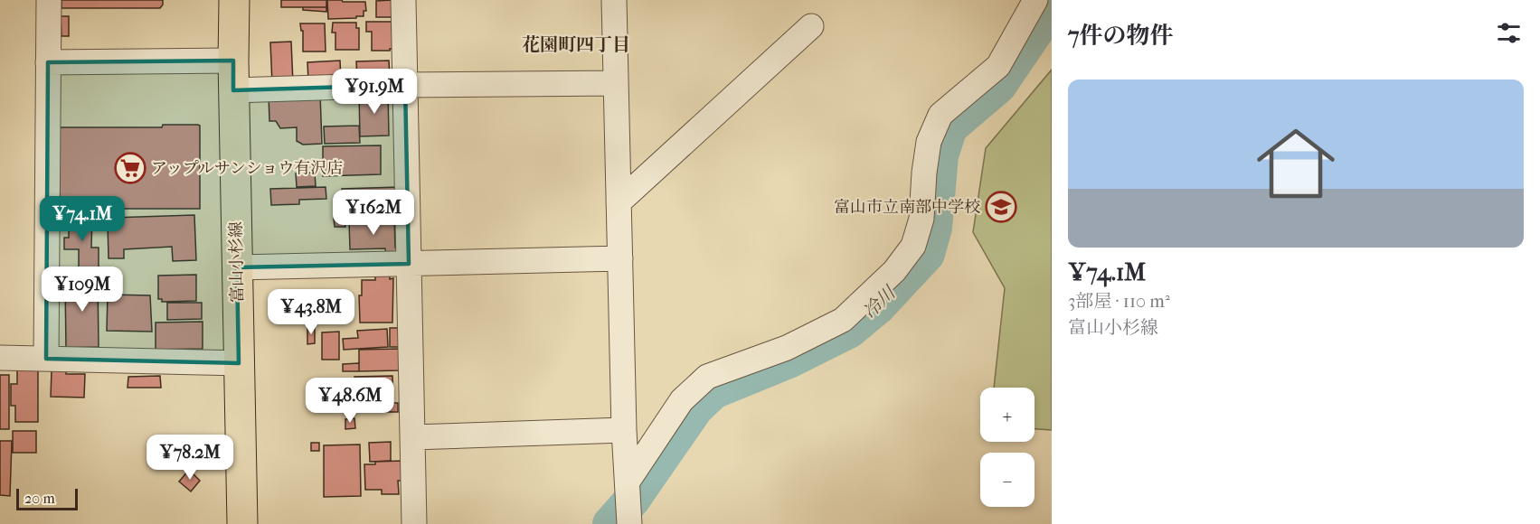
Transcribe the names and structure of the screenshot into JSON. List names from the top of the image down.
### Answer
{
  "streets": {
    "main road": ["富山小杉線"]
  },
  "districts": ["花園町四丁目"],
  "water": ["冷川"],
  "places": {
    "supermarket": ["アップルサンショウ有沢店"],
    "school or university": ["富山市立南部中学校"]
  },
  "scale_bar": "20 m",
  "page": {
    "heading": "7件の物件",
    "list": [
      {
        "name": "¥74.1M",
        "note": "3部屋 · 110 m² · 富山小杉線"
      }
    ],
    "price": [
      "¥91.9M",
      "¥162M",
      "¥74.1M",
      "¥109M",
      "¥43.8M",
      "¥48.6M",
      "¥78.2M"
    ],
    "map_buttons": ["+", "−"],
    "scale": "20 m"
  }
}
